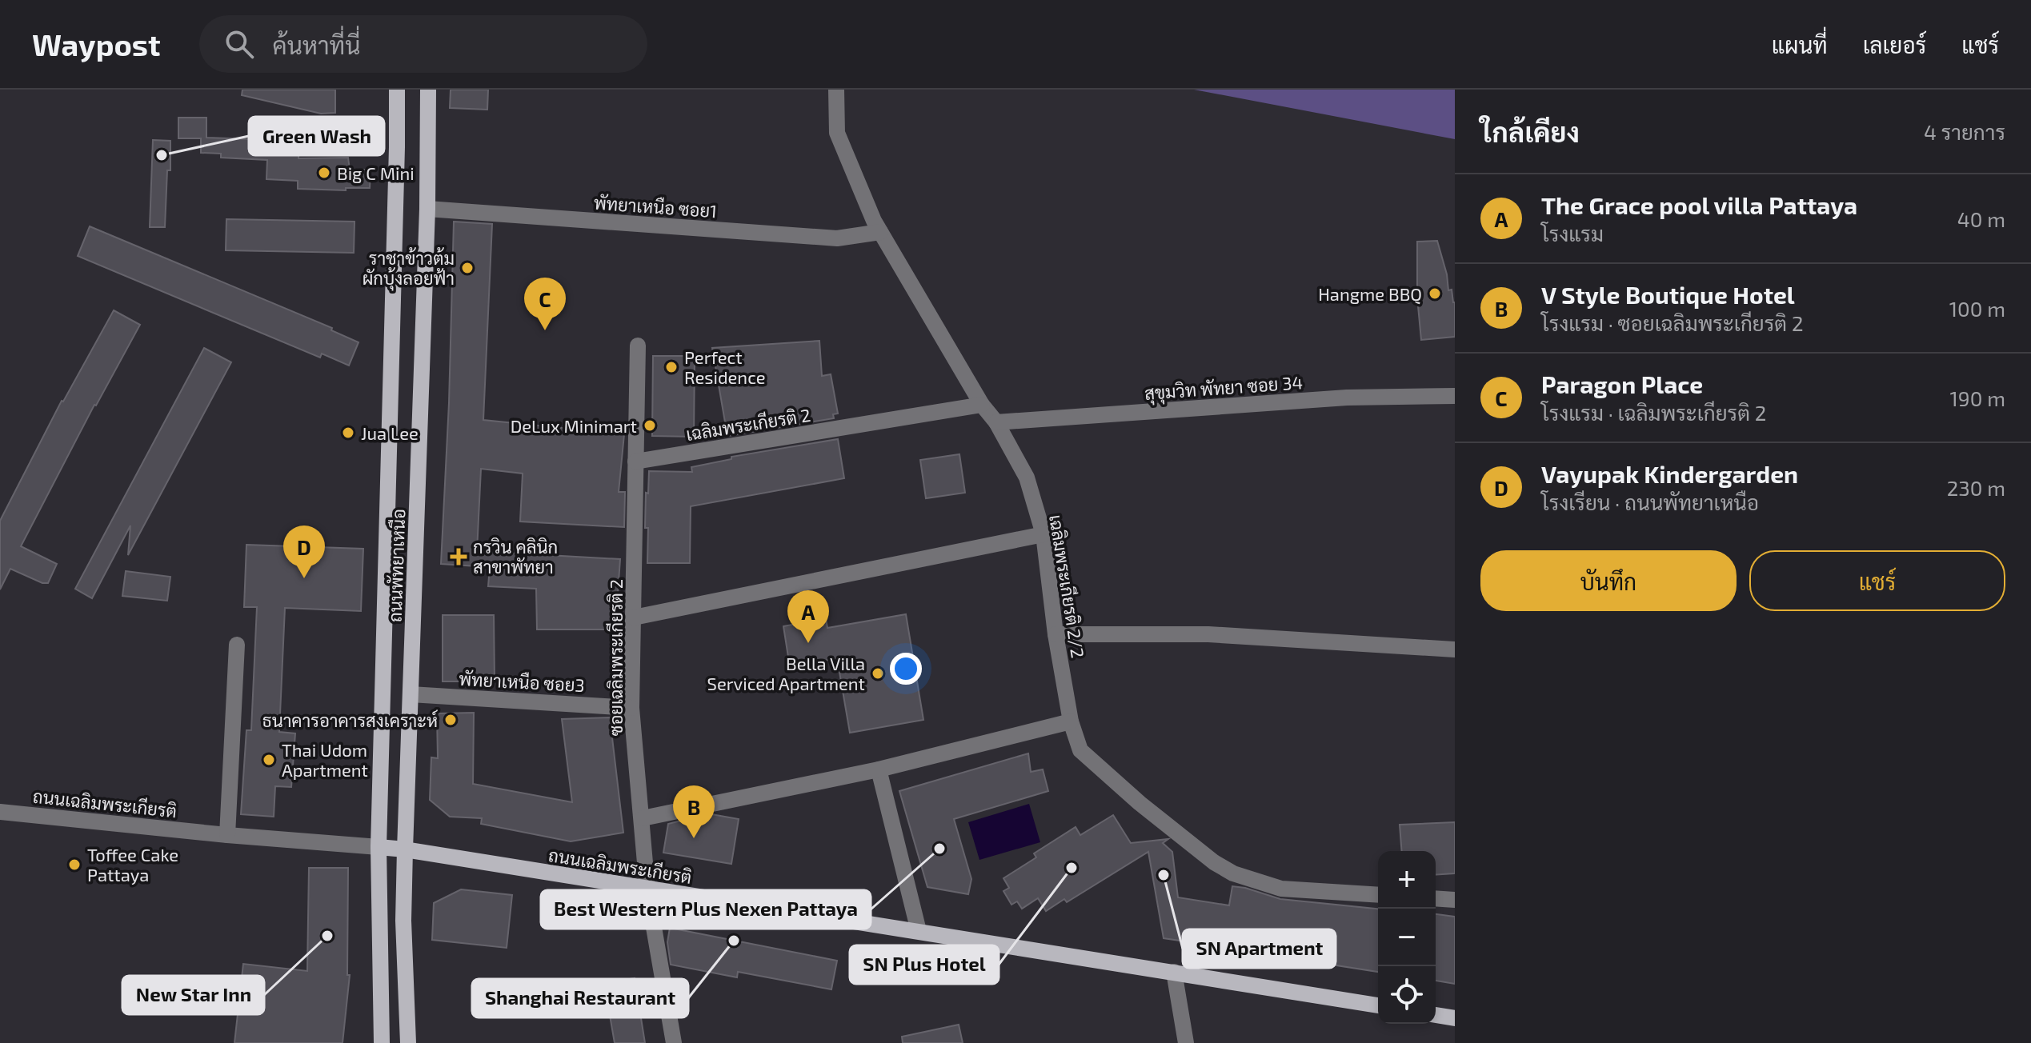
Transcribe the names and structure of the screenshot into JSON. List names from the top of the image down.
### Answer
{
  "streets": {
    "main road": ["ถนนพัทยาเหนือ", "ถนนเฉลิมพระเกียรติ"],
    "street": [
      "พัทยาเหนือ ซอย1",
      "สุขุมวิท พัทยา ซอย 34",
      "เฉลิมพระเกียรติ 2",
      "เฉลิมพระเกียรติ 2/2",
      "ซอยเฉลิมพระเกียรติ 2",
      "พัทยาเหนือ ซอย3"
    ]
  },
  "crossings": [
    ["พัทยาเหนือ ซอย1", "ถนนพัทยาเหนือ"],
    ["พัทยาเหนือ ซอย1", "เฉลิมพระเกียรติ 2/2"],
    ["สุขุมวิท พัทยา ซอย 34", "เฉลิมพระเกียรติ 2/2"],
    ["เฉลิมพระเกียรติ 2", "เฉลิมพระเกียรติ 2/2"],
    ["เฉลิมพระเกียรติ 2", "ซอยเฉลิมพระเกียรติ 2"],
    ["ถนนพัทยาเหนือ", "พัทยาเหนือ ซอย3"],
    ["ถนนพัทยาเหนือ", "ถนนเฉลิมพระเกียรติ"],
    ["ซอยเฉลิมพระเกียรติ 2", "พัทยาเหนือ ซอย3"],
    ["ซอยเฉลิมพระเกียรติ 2", "ถนนเฉลิมพระเกียรติ"]
  ],
  "places": {
    "other": [
      "Green Wash",
      "Big C Mini",
      "ราชาข้าวต้ม ผักบุ้งลอยฟ้า",
      "Hangme BBQ",
      "Perfect Residence",
      "DeLux Minimart",
      "Jua Lee",
      "Bella Villa Serviced Apartment",
      "ธนาคารอาคารสงเคราะห์",
      "Thai Udom Apartment",
      "Best Western Plus Nexen Pattaya",
      "Toffee Cake Pattaya",
      "SN Plus Hotel",
      "SN Apartment",
      "New Star Inn",
      "Shanghai Restaurant"
    ],
    "health": ["กรวิน คลินิก สาขาพัทยา"]
  },
  "page": {
    "header": "Waypost",
    "search": "ค้นหาที่นี่",
    "nav": ["แผนที่", "เลเยอร์", "แชร์"],
    "heading": ["ใกล้เคียง", "4 รายการ"],
    "list": [
      {
        "mark": "A",
        "name": "The Grace pool villa Pattaya",
        "note": "โรงแรม",
        "value": "40 m"
      },
      {
        "mark": "B",
        "name": "V Style Boutique Hotel",
        "note": "โรงแรม · ซอยเฉลิมพระเกียรติ 2",
        "value": "100 m"
      },
      {
        "mark": "C",
        "name": "Paragon Place",
        "note": "โรงแรม · เฉลิมพระเกียรติ 2",
        "value": "190 m"
      },
      {
        "mark": "D",
        "name": "Vayupak Kindergarden",
        "note": "โรงเรียน · ถนนพัทยาเหนือ",
        "value": "230 m"
      }
    ],
    "pins": [
      "C",
      "D",
      "A",
      "B"
    ],
    "buttons": ["บันทึก", "แชร์"],
    "map_buttons": ["+", "−"]
  }
}
